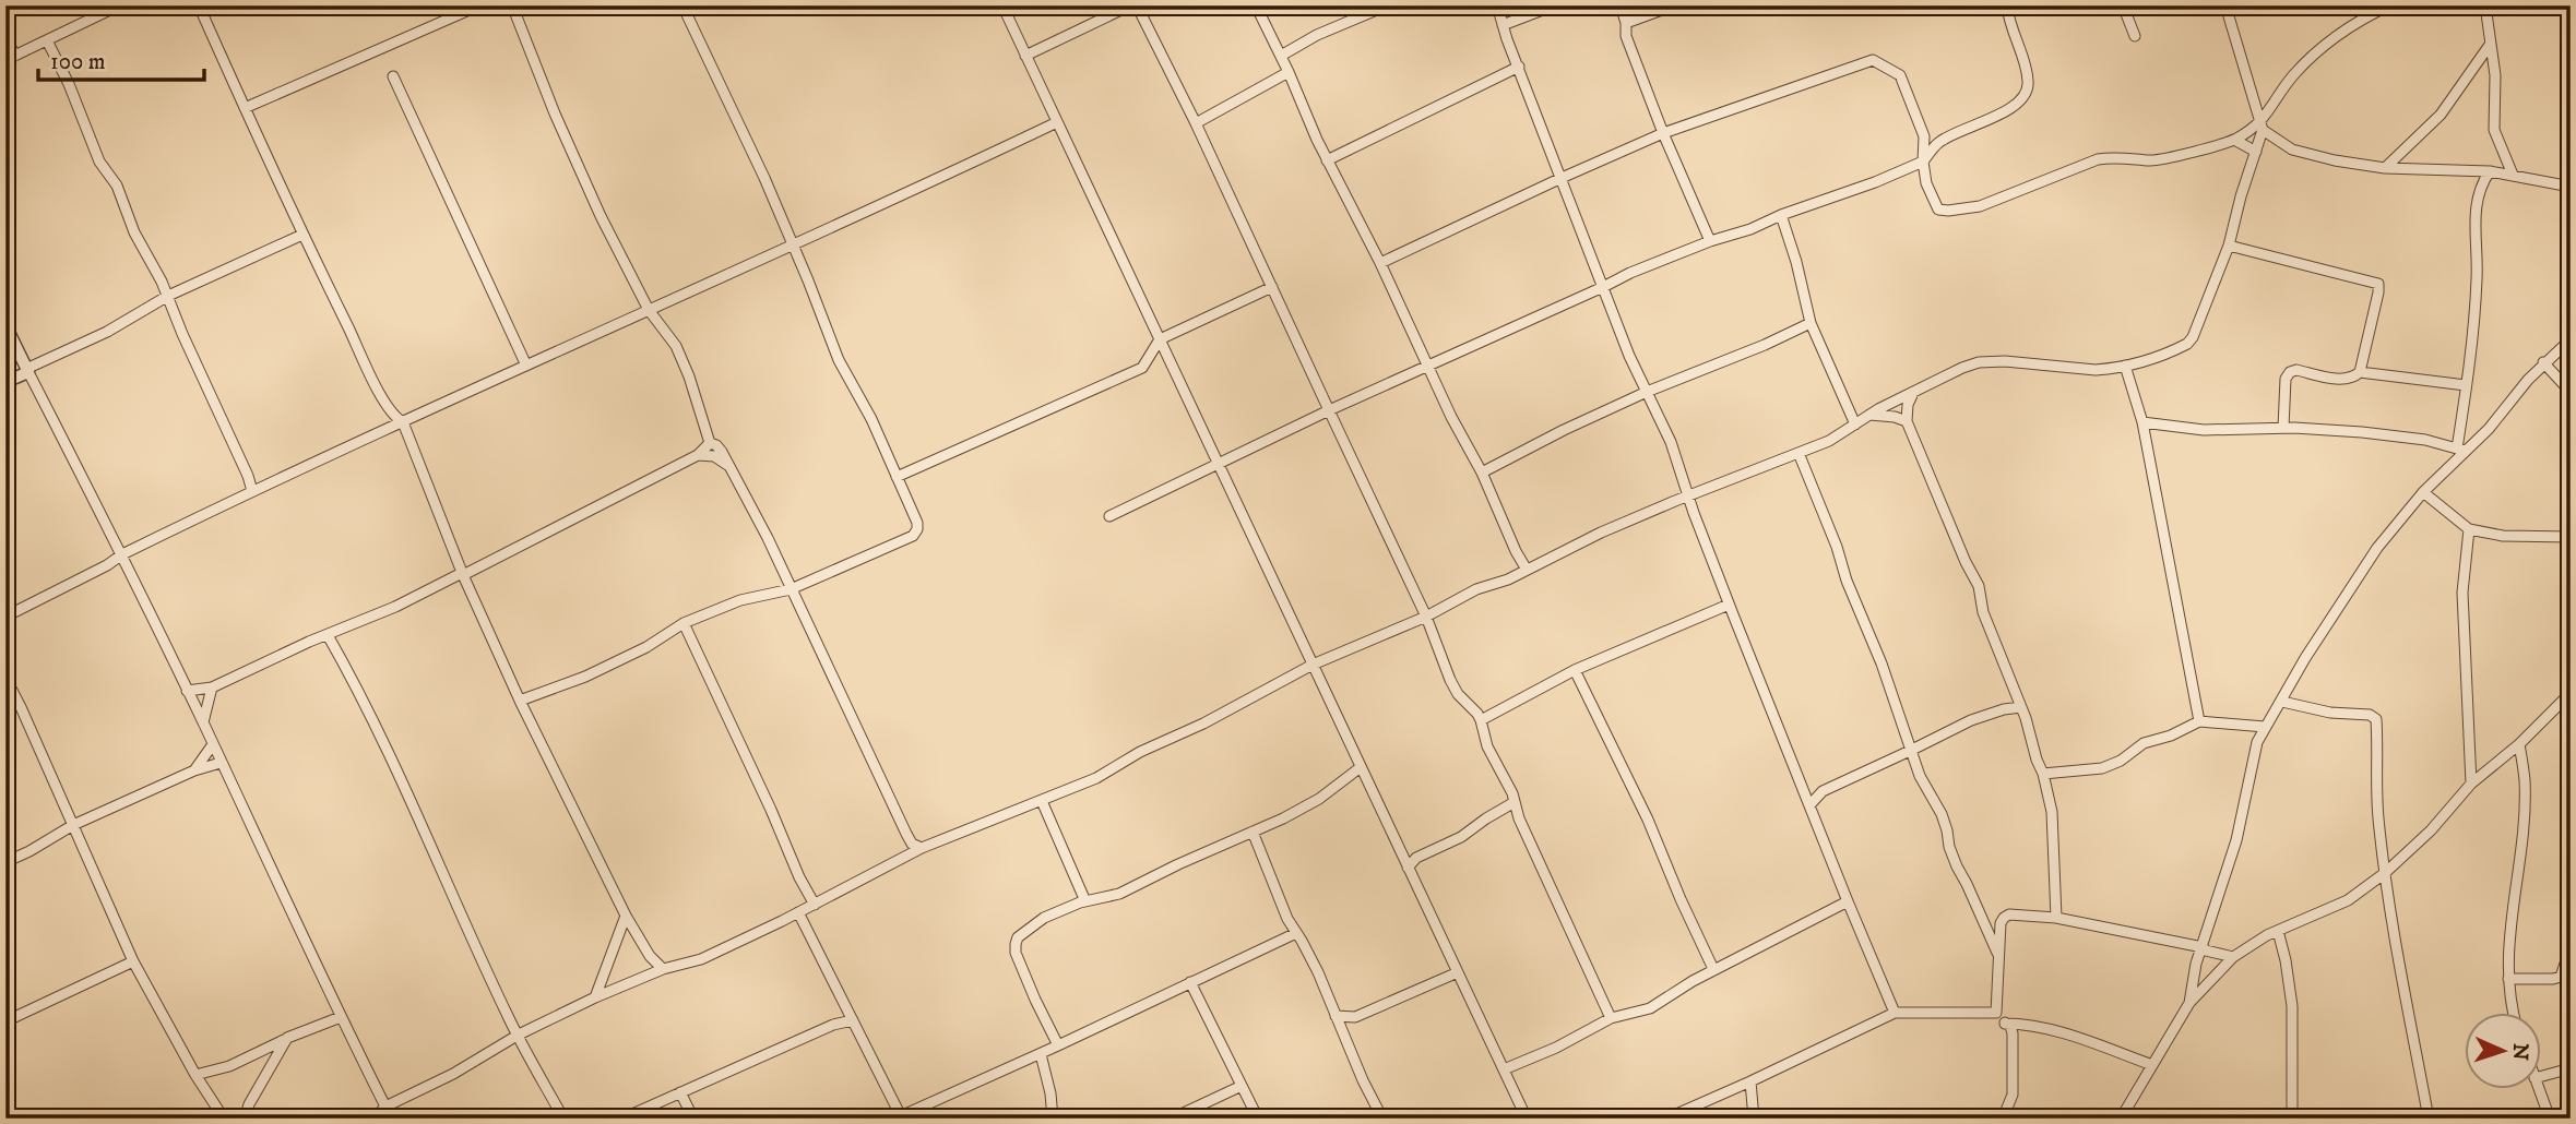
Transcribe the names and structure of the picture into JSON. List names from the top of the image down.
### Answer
{
  "scale_bar": "100 m",
  "north": "right"
}
